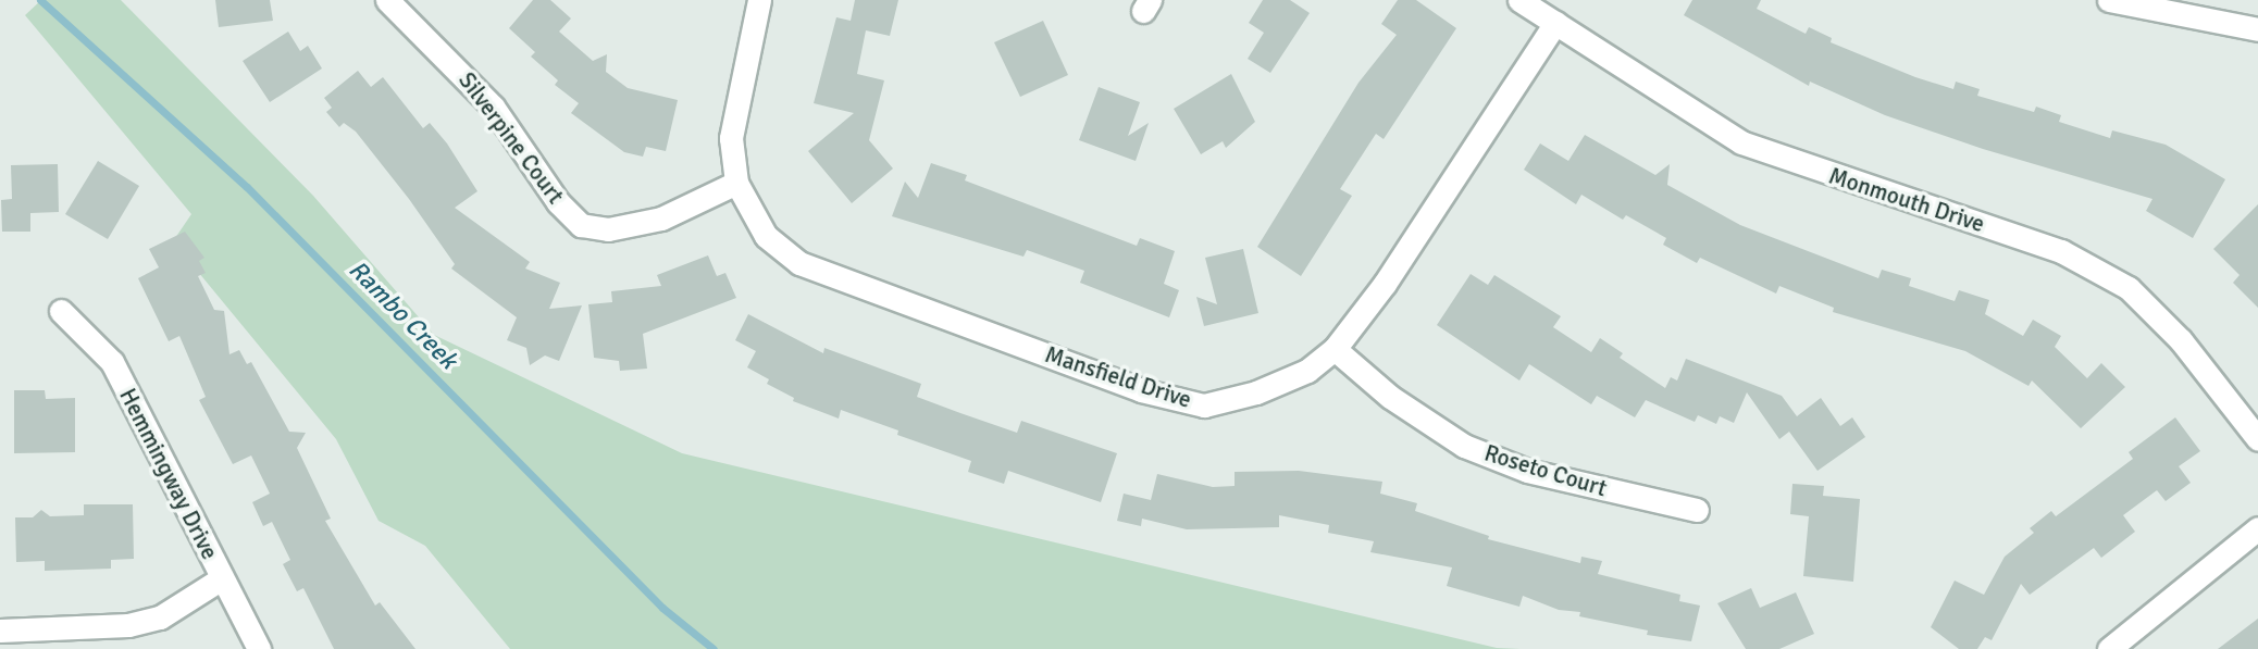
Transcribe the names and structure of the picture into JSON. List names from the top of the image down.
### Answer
{
  "streets": {
    "street": [
      "Silverpine Court",
      "Monmouth Drive",
      "Mansfield Drive",
      "Roseto Court",
      "Hemmingway Drive"
    ]
  },
  "crossings": [
    ["Silverpine Court", "Mansfield Drive"],
    ["Monmouth Drive", "Mansfield Drive"],
    ["Mansfield Drive", "Roseto Court"]
  ],
  "water": ["Rambo Creek"]
}
